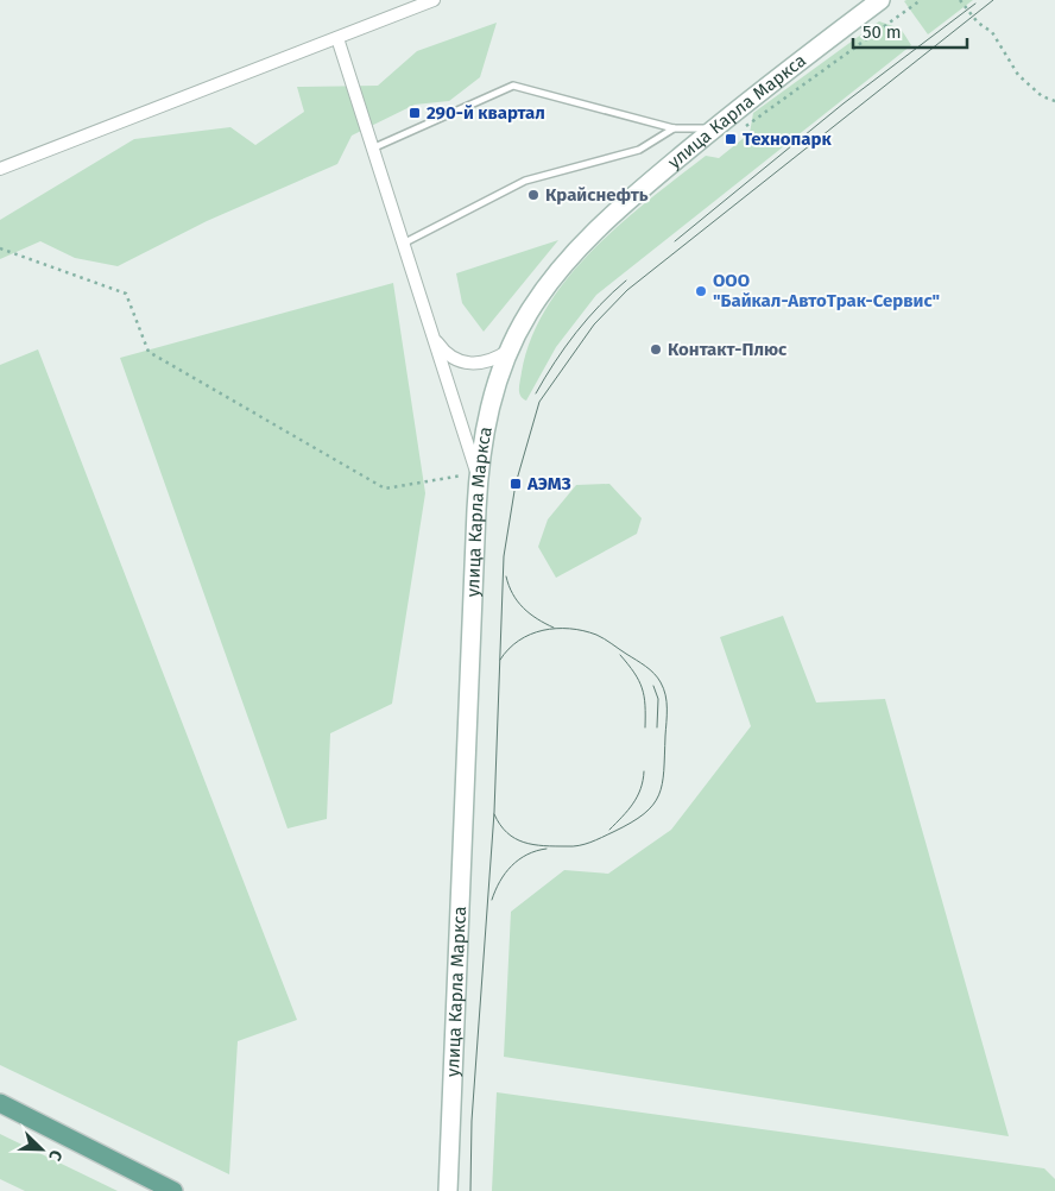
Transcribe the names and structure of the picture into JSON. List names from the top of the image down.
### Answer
{
  "streets": {
    "street": ["улица Карла Маркса"]
  },
  "places": {
    "transit": ["290-й квартал", "Технопарк", "АЭМЗ"],
    "other": ["Крайснефть", "ООО \"Байкал-АвтоТрак-Сервис\"", "Контакт-Плюс"]
  },
  "scale_bar": "50 m",
  "north": "bottom right"
}
